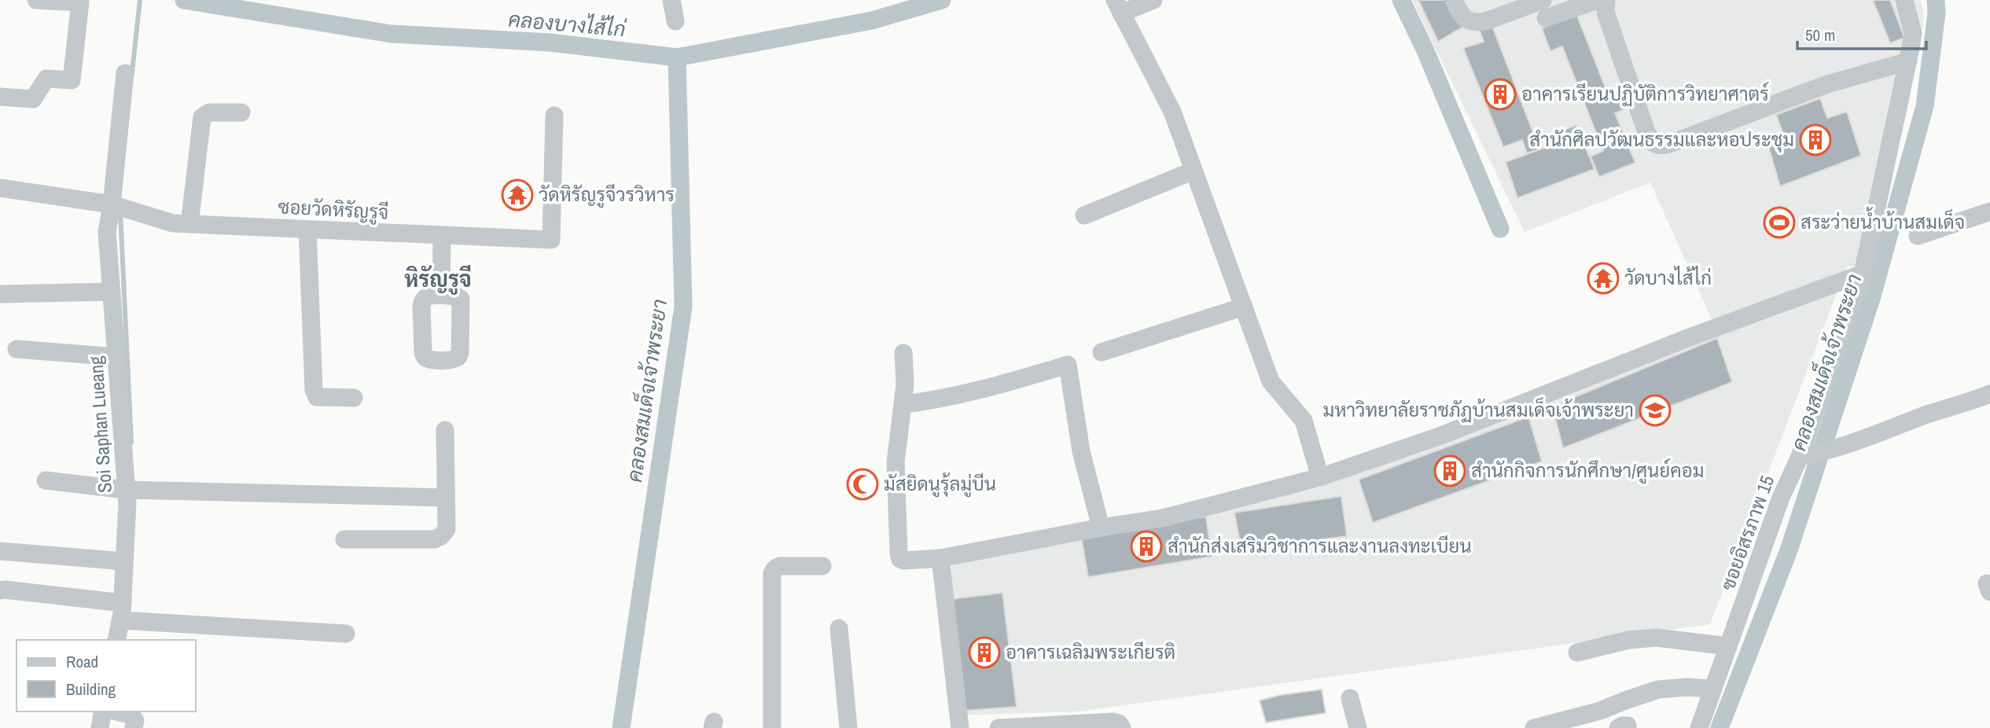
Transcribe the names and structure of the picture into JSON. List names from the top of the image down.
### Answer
{
  "streets": {
    "street": ["ซอยวัดหิรัญรูจี", "Soi Saphan Lueang", "ซอยอิสรภาพ 15"]
  },
  "crossings": [
    ["ซอยวัดหิรัญรูจี", "Soi Saphan Lueang"]
  ],
  "districts": ["หิรัญรูจี"],
  "water": ["คลองบางไส้ไก่", "คลองสมเด็จเจ้าพระยา"],
  "places": {
    "building": [
      "อาคารเรียนปฏิบัติการวิทยาศาตร์",
      "สำนักศิลปวัฒนธรรมและหอประชุม",
      "สำนักกิจการนักศึกษา/ศูนย์คอม",
      "สำนักส่งเสริมวิชาการและงานลงทะเบียน",
      "อาคารเฉลิมพระเกียรติ"
    ],
    "temple": ["วัดหิรัญรูจีวรวิหาร", "วัดบางไส้ไก่"],
    "sports": ["สระว่ายน้ำบ้านสมเด็จ"],
    "school or university": ["มหาวิทยาลัยราชภัฏบ้านสมเด็จเจ้าพระยา"],
    "mosque": ["มัสยิดนูรุ้ลมู่บีน"]
  },
  "legend": ["Road", "Building"],
  "scale_bar": "50 m"
}
